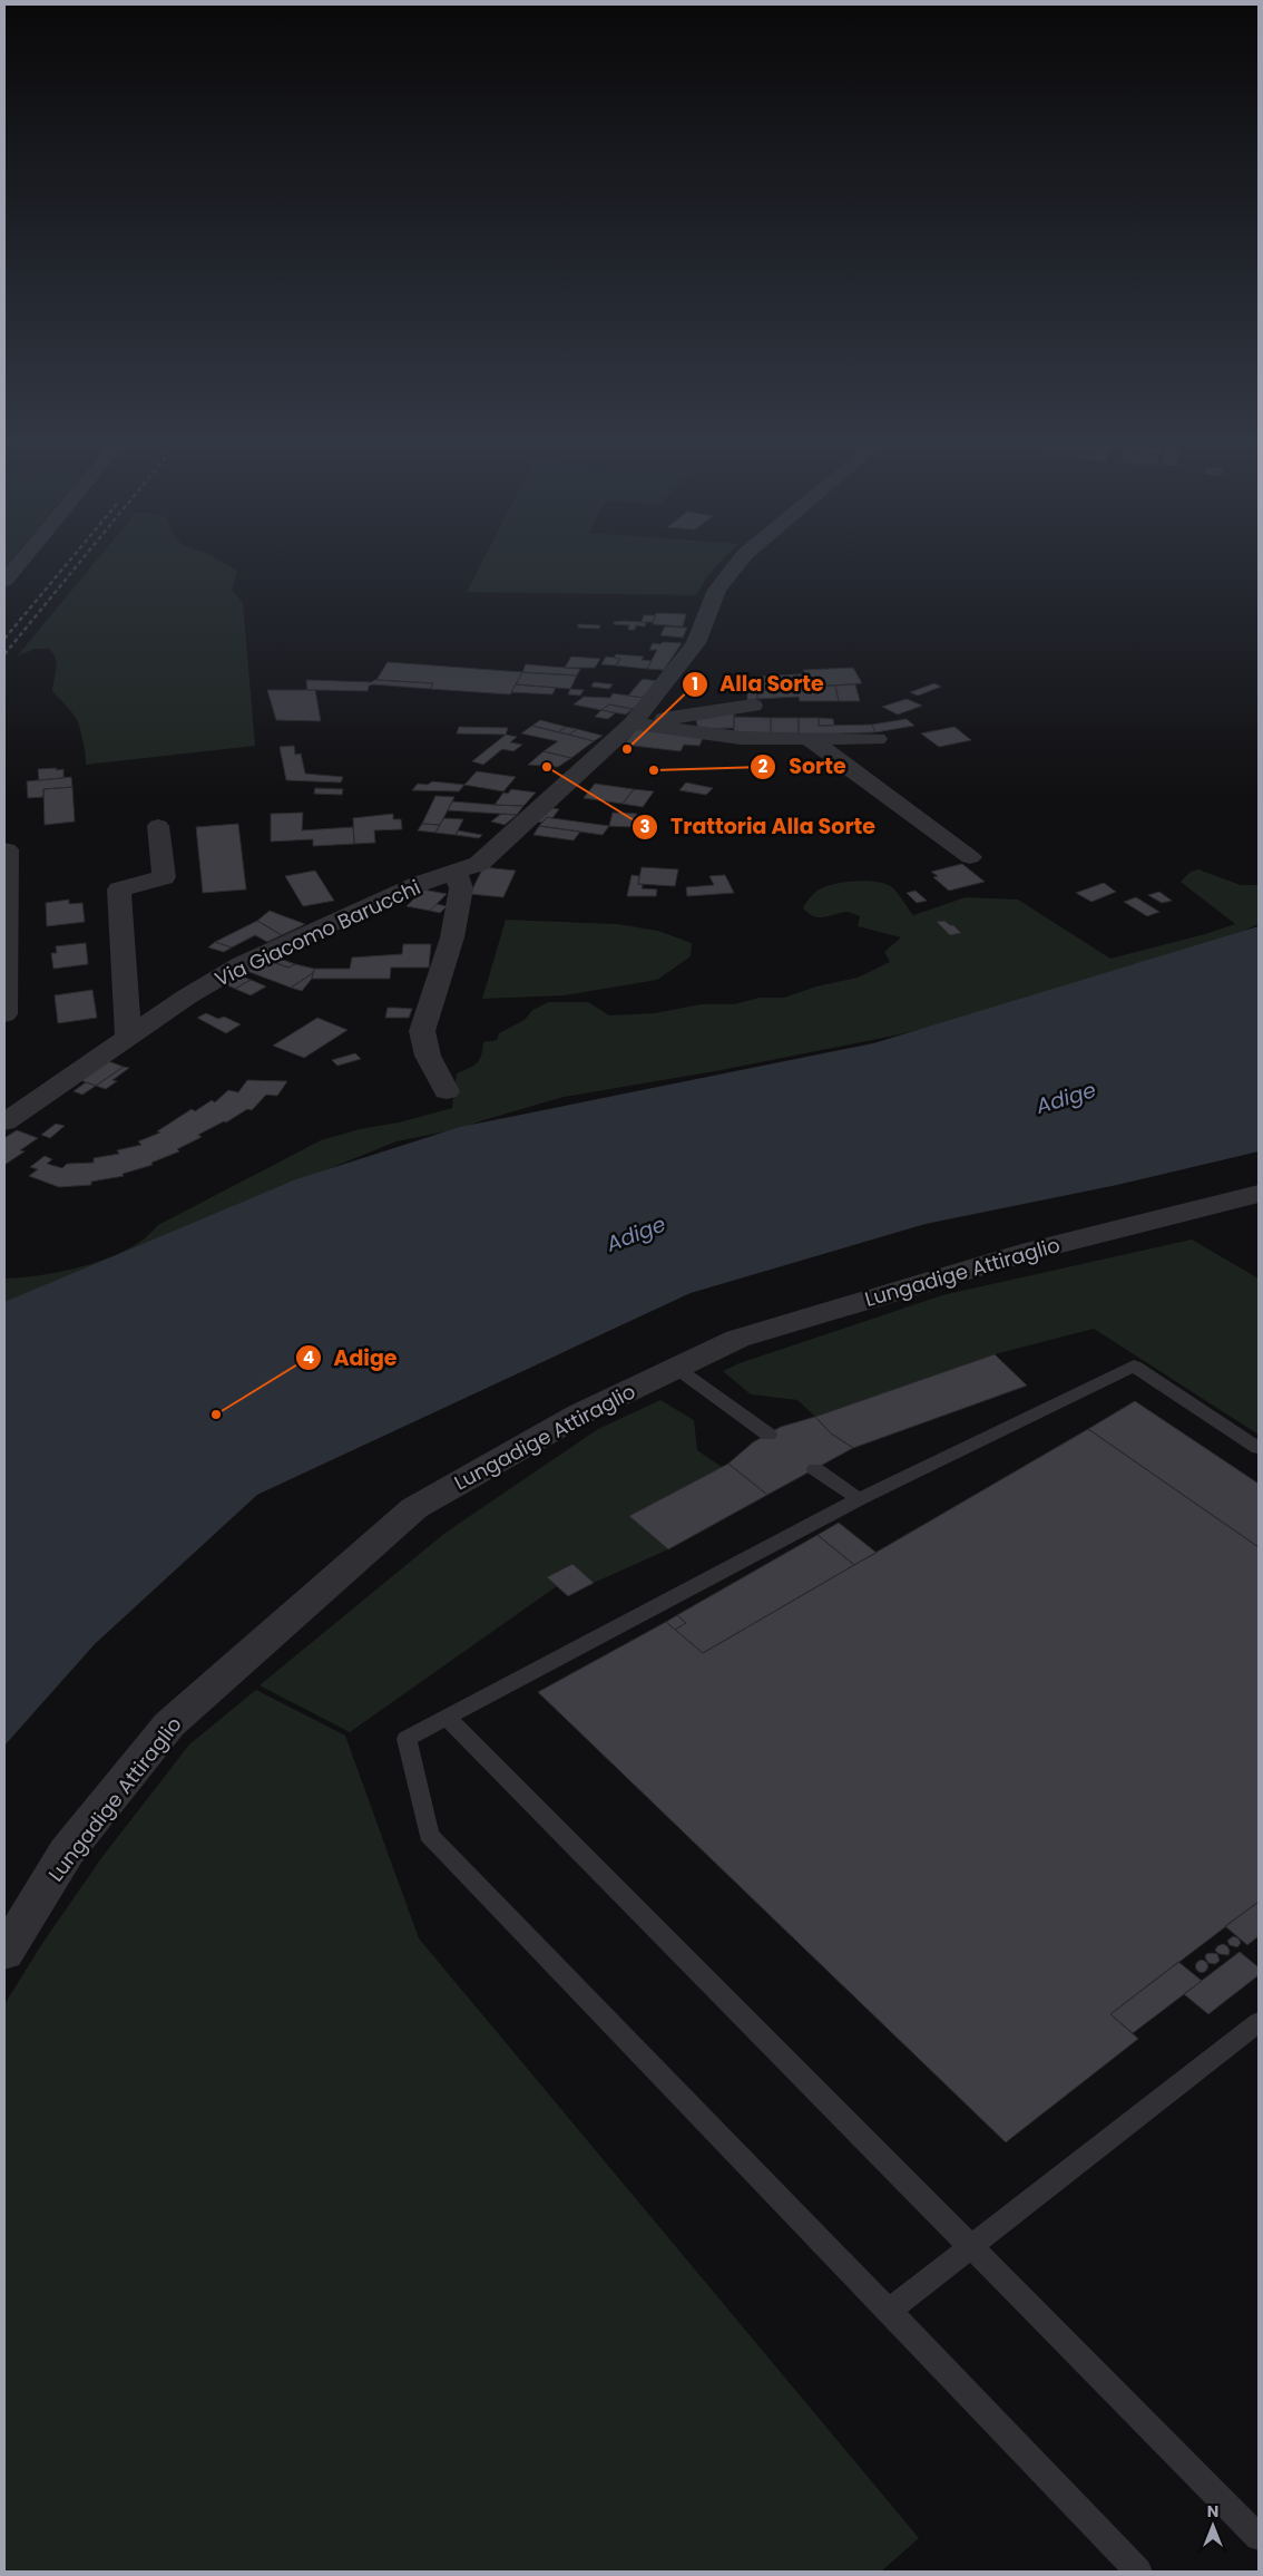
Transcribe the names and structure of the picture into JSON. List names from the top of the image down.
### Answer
{
  "streets": {
    "street": ["Via Giacomo Barucchi", "Lungadige Attiraglio"]
  },
  "water": ["Adige"],
  "places": [
    "Alla Sorte",
    "Trattoria Alla Sorte",
    "Sorte",
    "Adige"
  ],
  "north": "top"
}
